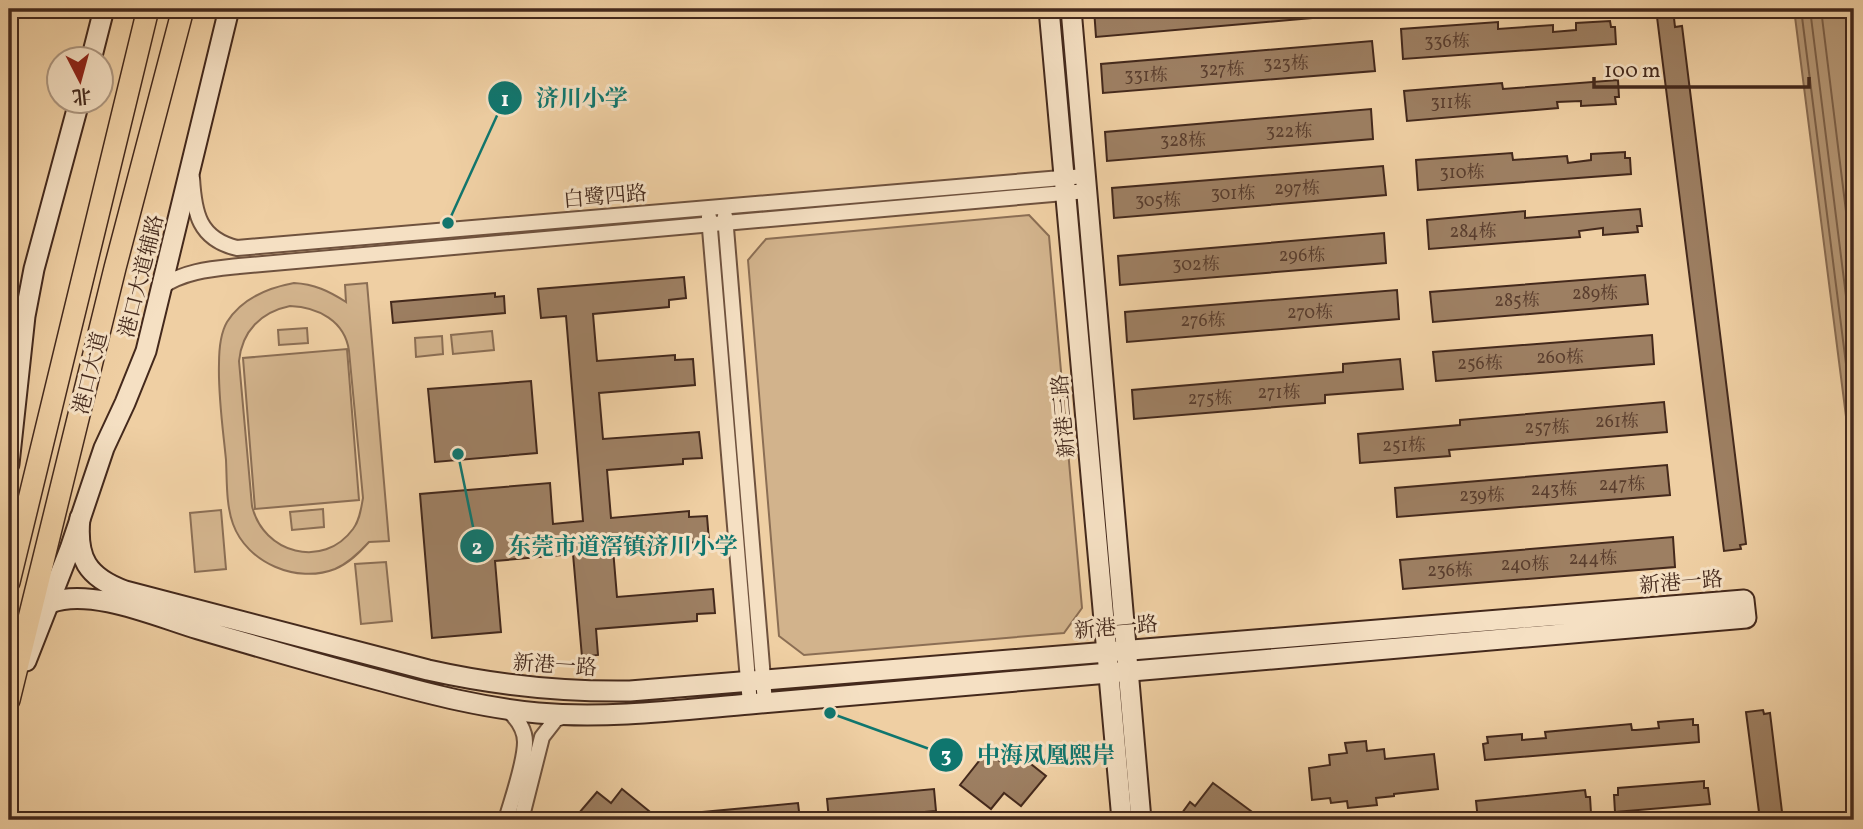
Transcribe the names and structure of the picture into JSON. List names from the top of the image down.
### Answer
{
  "streets": {
    "main road": ["港口大道"],
    "street": [
      "白鹭四路",
      "港口大道辅路",
      "新港三路",
      "新港一路"
    ]
  },
  "crossings": [
    ["白鹭四路", "港口大道辅路"],
    ["白鹭四路", "新港三路"],
    ["港口大道辅路", "港口大道"],
    ["港口大道辅路", "新港一路"],
    ["港口大道", "新港一路"],
    ["新港三路", "新港一路"]
  ],
  "places": ["济川小学", "东莞市道滘镇济川小学", "中海凤凰熙岸"],
  "house_numbers": [
    "336栋",
    "323栋",
    "327栋",
    "331栋",
    "311栋",
    "322栋",
    "328栋",
    "310栋",
    "297栋",
    "301栋",
    "305栋",
    "284栋",
    "296栋",
    "302栋",
    "289栋",
    "285栋",
    "270栋",
    "276栋",
    "260栋",
    "256栋",
    "271栋",
    "275栋",
    "261栋",
    "257栋",
    "251栋",
    "247栋",
    "243栋",
    "239栋",
    "244栋",
    "240栋",
    "236栋"
  ],
  "scale_bar": "100 m",
  "north": "bottom"
}
